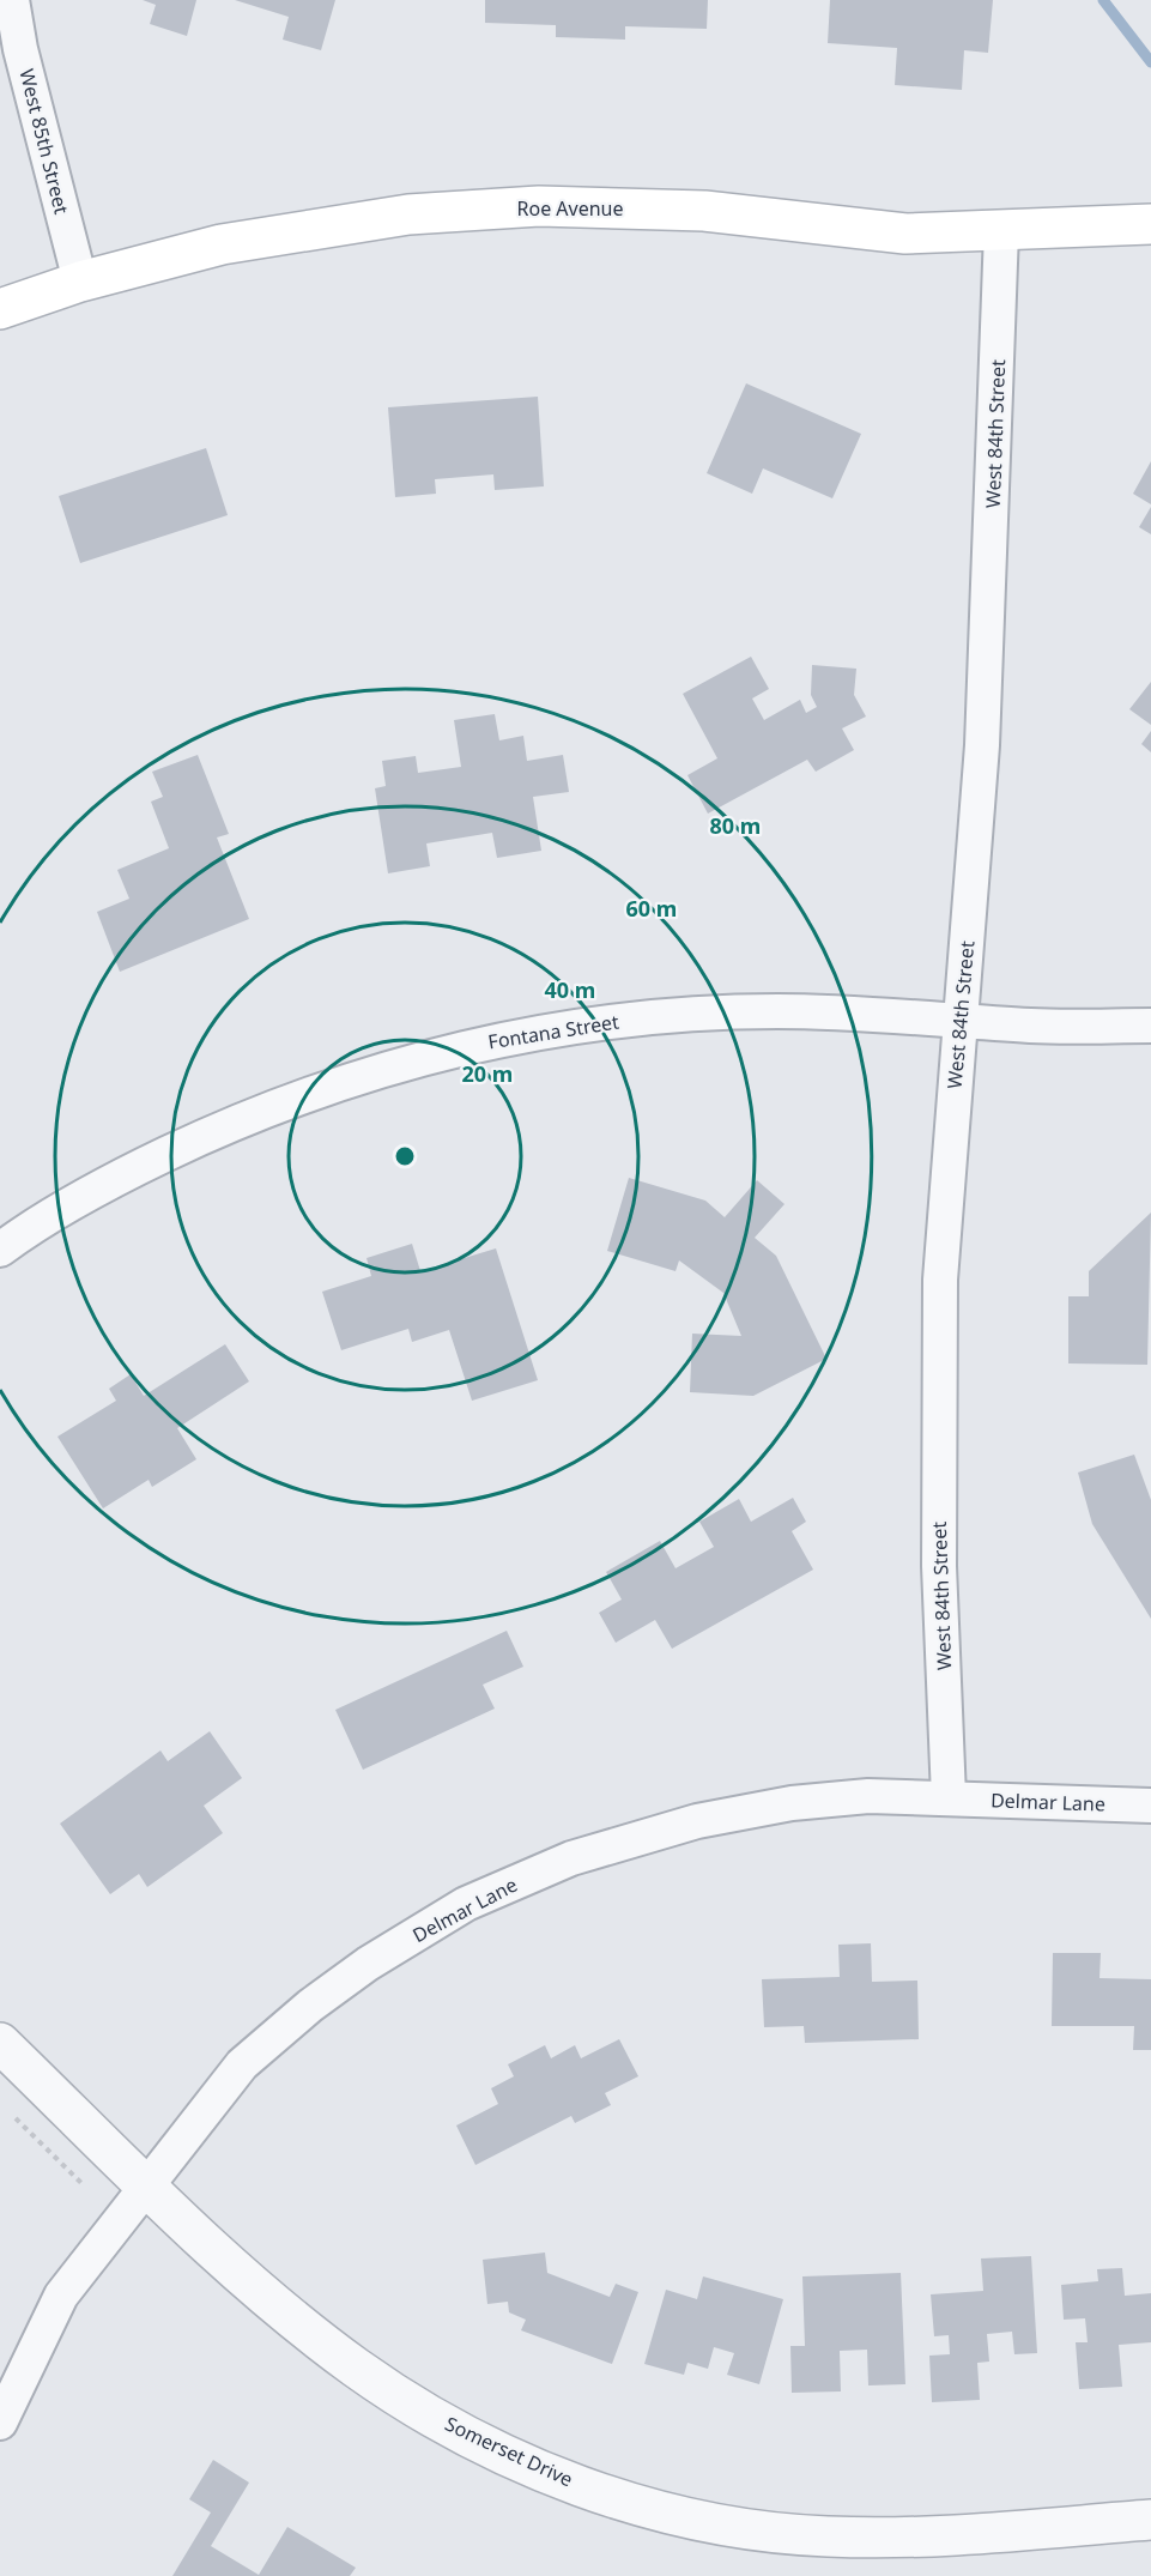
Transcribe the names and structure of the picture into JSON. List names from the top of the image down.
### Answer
{
  "streets": {
    "main road": ["Roe Avenue"],
    "street": [
      "West 85th Street",
      "West 84th Street",
      "Fontana Street",
      "Delmar Lane",
      "Somerset Drive"
    ]
  },
  "crossings": [
    ["West 85th Street", "Roe Avenue"],
    ["Roe Avenue", "West 84th Street"],
    ["West 84th Street", "Fontana Street"],
    ["West 84th Street", "Delmar Lane"],
    ["Delmar Lane", "Somerset Drive"]
  ],
  "rings": [
    "80 m",
    "60 m",
    "40 m",
    "20 m"
  ]
}
